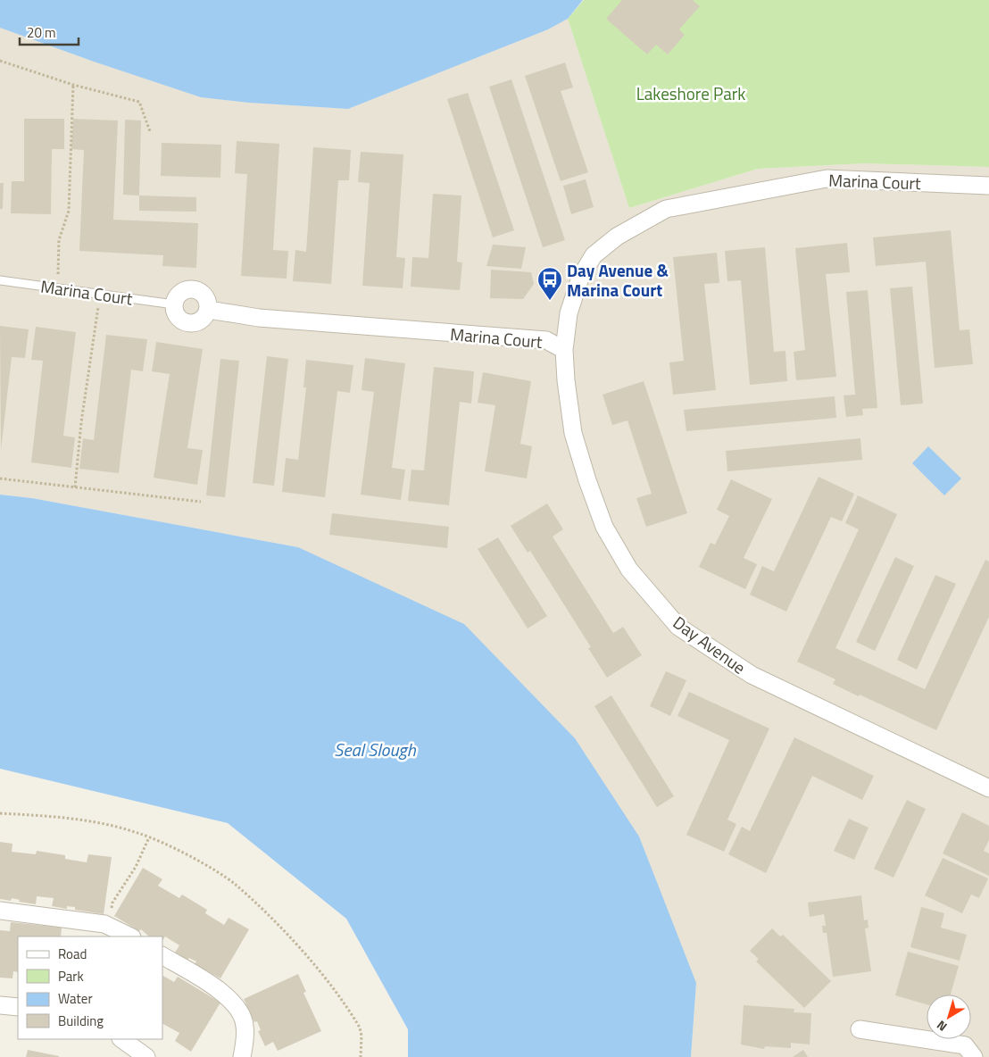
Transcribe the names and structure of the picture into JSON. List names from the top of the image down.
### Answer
{
  "streets": {
    "street": ["Marina Court", "Day Avenue"]
  },
  "crossings": [
    ["Marina Court", "Day Avenue"]
  ],
  "water": ["Seal Slough"],
  "parks": ["Lakeshore Park"],
  "places": {
    "bus stop": ["Day Avenue & Marina Court"]
  },
  "legend": [
    "Road",
    "Park",
    "Water",
    "Building"
  ],
  "scale_bar": "20 m",
  "north": "bottom left"
}
